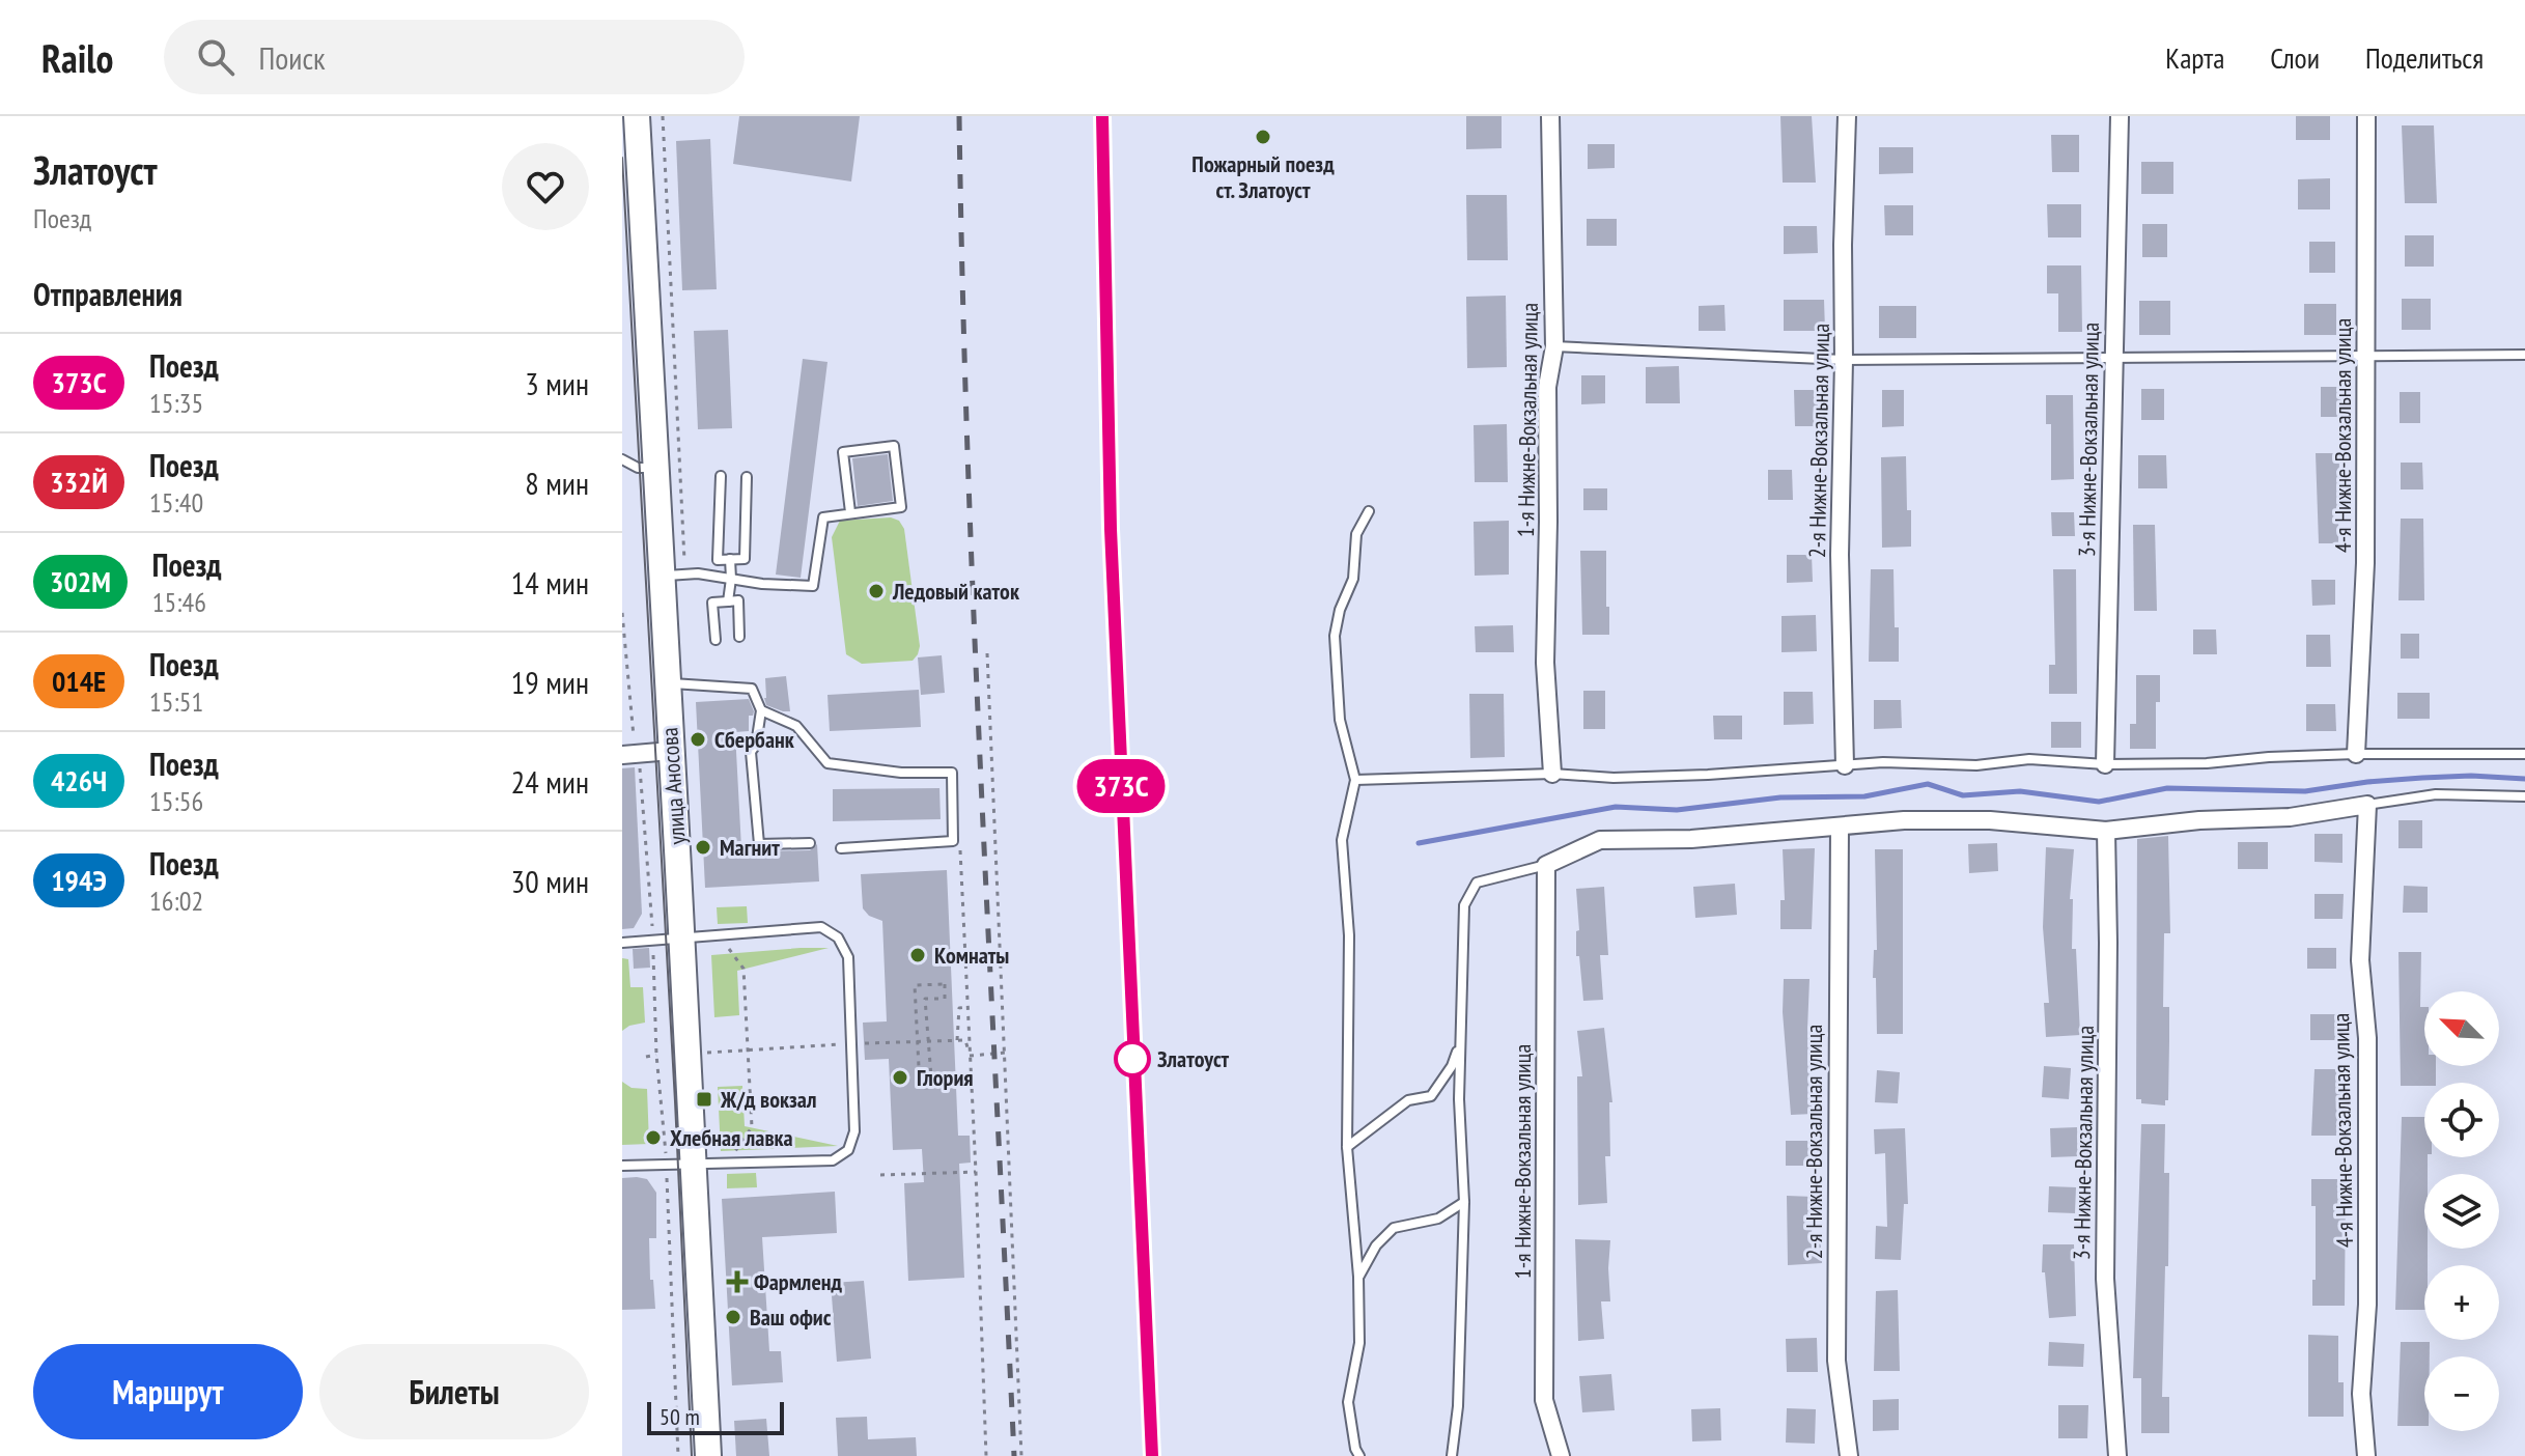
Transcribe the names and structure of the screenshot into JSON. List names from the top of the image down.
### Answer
{
  "streets": {
    "main road": ["улица Аносова"],
    "street": [
      "1-я Нижне-Вокзальная улица",
      "4-я Нижне-Вокзальная улица",
      "3-я Нижне-Вокзальная улица",
      "2-я Нижне-Вокзальная улица"
    ]
  },
  "places": {
    "other": [
      "Пожарный поезд ст. Златоуст",
      "Ледовый каток",
      "Сбербанк",
      "Магнит",
      "Комнаты",
      "Златоуст",
      "Глория",
      "Хлебная лавка",
      "Ваш офис"
    ],
    "transit": ["Ж/д вокзал"],
    "health": ["Фармленд"]
  },
  "scale_bar": "50 m",
  "north": "top left",
  "page": {
    "header": "Railo",
    "search": "Поиск",
    "nav": ["Карта", "Слои", "Поделиться"],
    "heading": [
      ["Златоуст", "Поезд"],
      "Отправления"
    ],
    "on_map": "373C",
    "list": [
      {
        "mark": "373C",
        "name": "Поезд",
        "note": "15:35",
        "value": "3 мин"
      },
      {
        "mark": "332Й",
        "name": "Поезд",
        "note": "15:40",
        "value": "8 мин"
      },
      {
        "mark": "302М",
        "name": "Поезд",
        "note": "15:46",
        "value": "14 мин"
      },
      {
        "mark": "014Е",
        "name": "Поезд",
        "note": "15:51",
        "value": "19 мин"
      },
      {
        "mark": "426Ч",
        "name": "Поезд",
        "note": "15:56",
        "value": "24 мин"
      },
      {
        "mark": "194Э",
        "name": "Поезд",
        "note": "16:02",
        "value": "30 мин"
      }
    ],
    "map_buttons": ["+", "−"],
    "buttons": ["Маршрут", "Билеты"],
    "scale": "50 m"
  }
}
